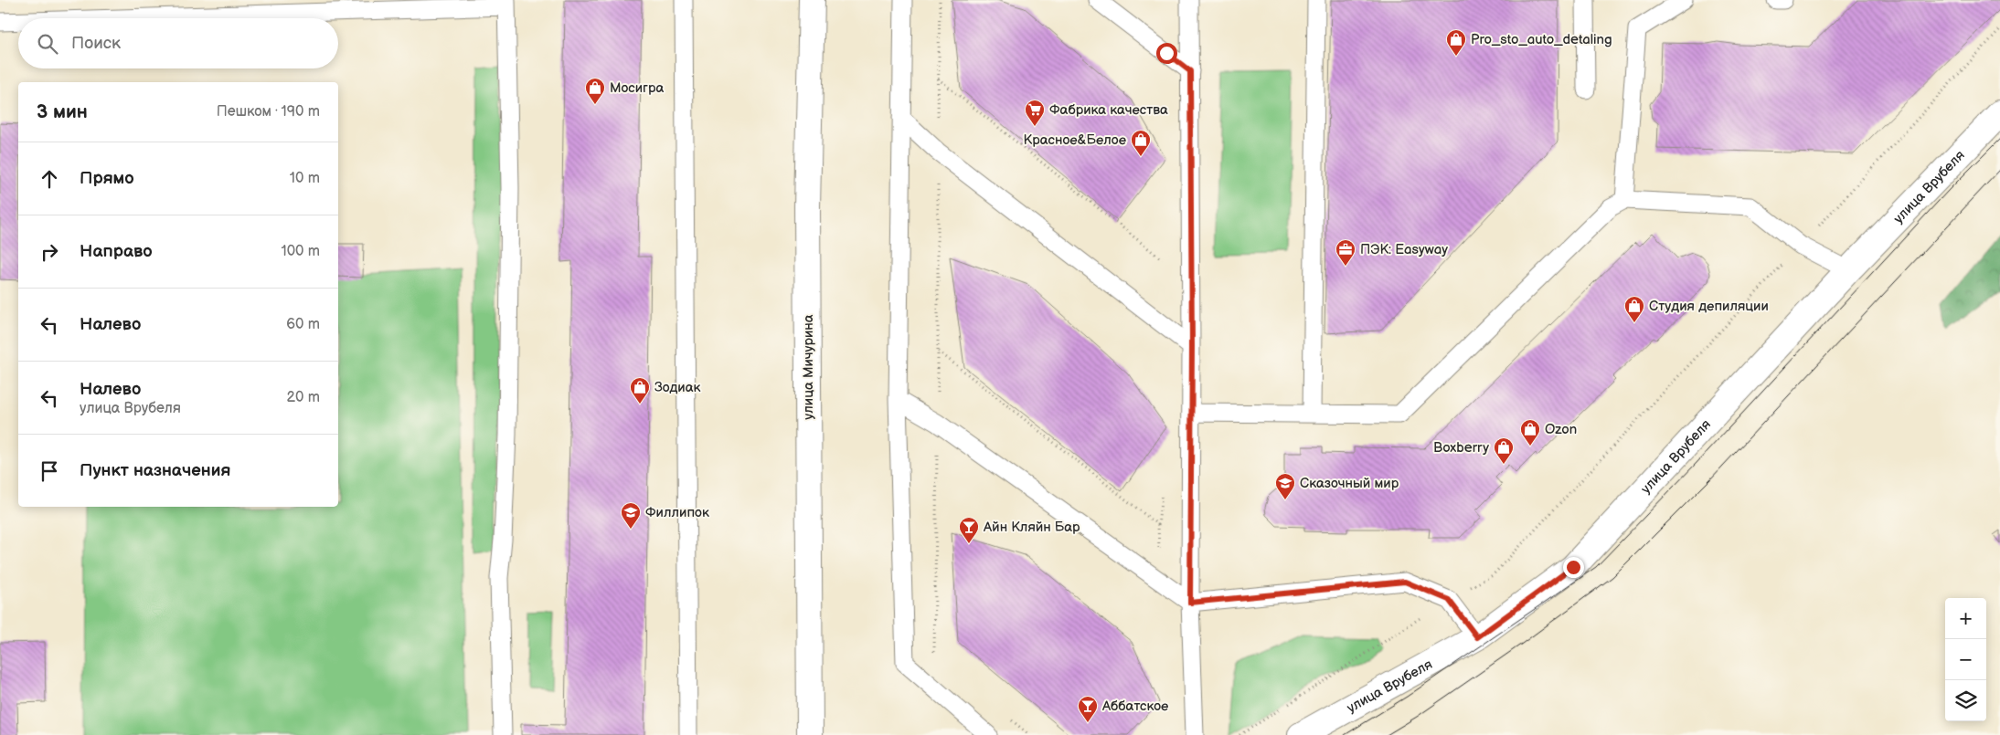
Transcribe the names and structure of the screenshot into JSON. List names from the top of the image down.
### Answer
{
  "streets": {
    "street": ["улица Врубеля", "улица Мичурина"]
  },
  "places": {
    "shop": [
      "Pro_sto_auto_detaling",
      "Мосигра",
      "Красное&Белое",
      "Студия депиляции",
      "Зодиак",
      "Ozon",
      "Boxberry"
    ],
    "supermarket": ["Фабрика качества"],
    "office": ["ПЭК: Easyway"],
    "school or university": ["Сказочный мир", "Филлипок"],
    "bar": ["Айн Кляйн Бар", "Аббатское"]
  },
  "page": {
    "search": "Поиск",
    "heading": ["3 мин", "Пешком · 190 m"],
    "list": [
      ["Прямо", "10 m"],
      ["Направо", "100 m"],
      ["Налево", "60 m"],
      ["Налево", "улица Врубеля", "20 m"],
      "Пункт назначения"
    ],
    "map_buttons": ["+", "−"]
  }
}
